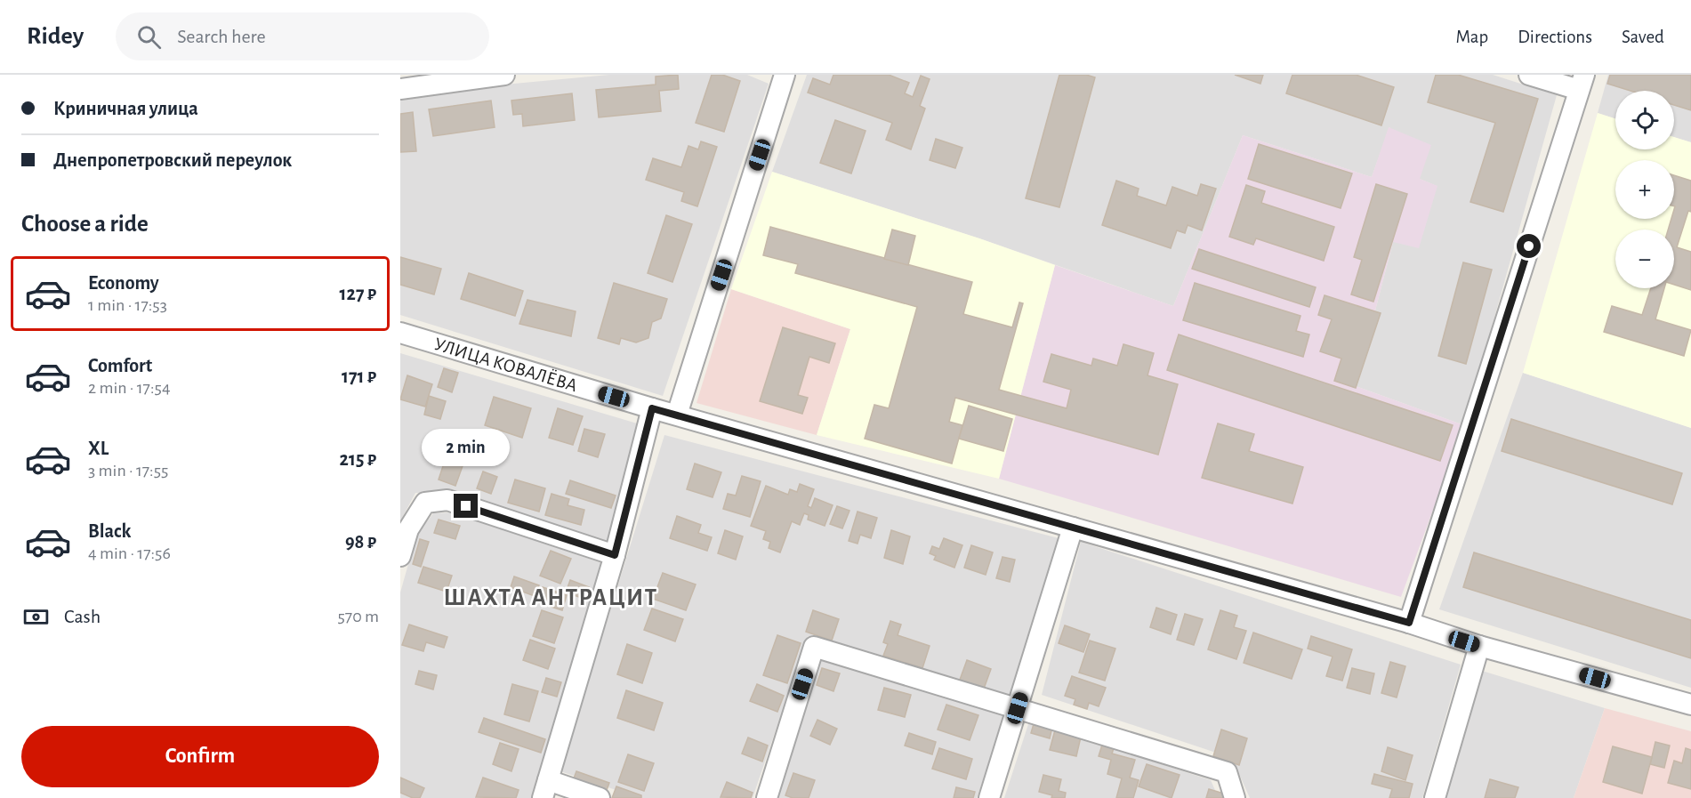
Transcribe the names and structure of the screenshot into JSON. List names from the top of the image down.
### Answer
{
  "streets": {
    "street": ["УЛИЦА КОВАЛЁВА"]
  },
  "districts": ["ШАХТА АНТРАЦИТ"],
  "page": {
    "header": "Ridey",
    "search": "Search here",
    "nav": ["Map", "Directions", "Saved"],
    "banner": ["Криничная улица", "Днепропетровский переулок"],
    "map_buttons": ["+", "−"],
    "heading": "Choose a ride",
    "list": [
      {
        "name": "Economy",
        "note": "1 min · 17:53",
        "value": "127 ₽"
      },
      {
        "name": "Comfort",
        "note": "2 min · 17:54",
        "value": "171 ₽"
      },
      {
        "name": "XL",
        "note": "3 min · 17:55",
        "value": "215 ₽"
      },
      {
        "name": "Black",
        "note": "4 min · 17:56",
        "value": "98 ₽"
      }
    ],
    "bubble": "2 min",
    "pay": ["Cash", "570 m"],
    "buttons": "Confirm"
  }
}
